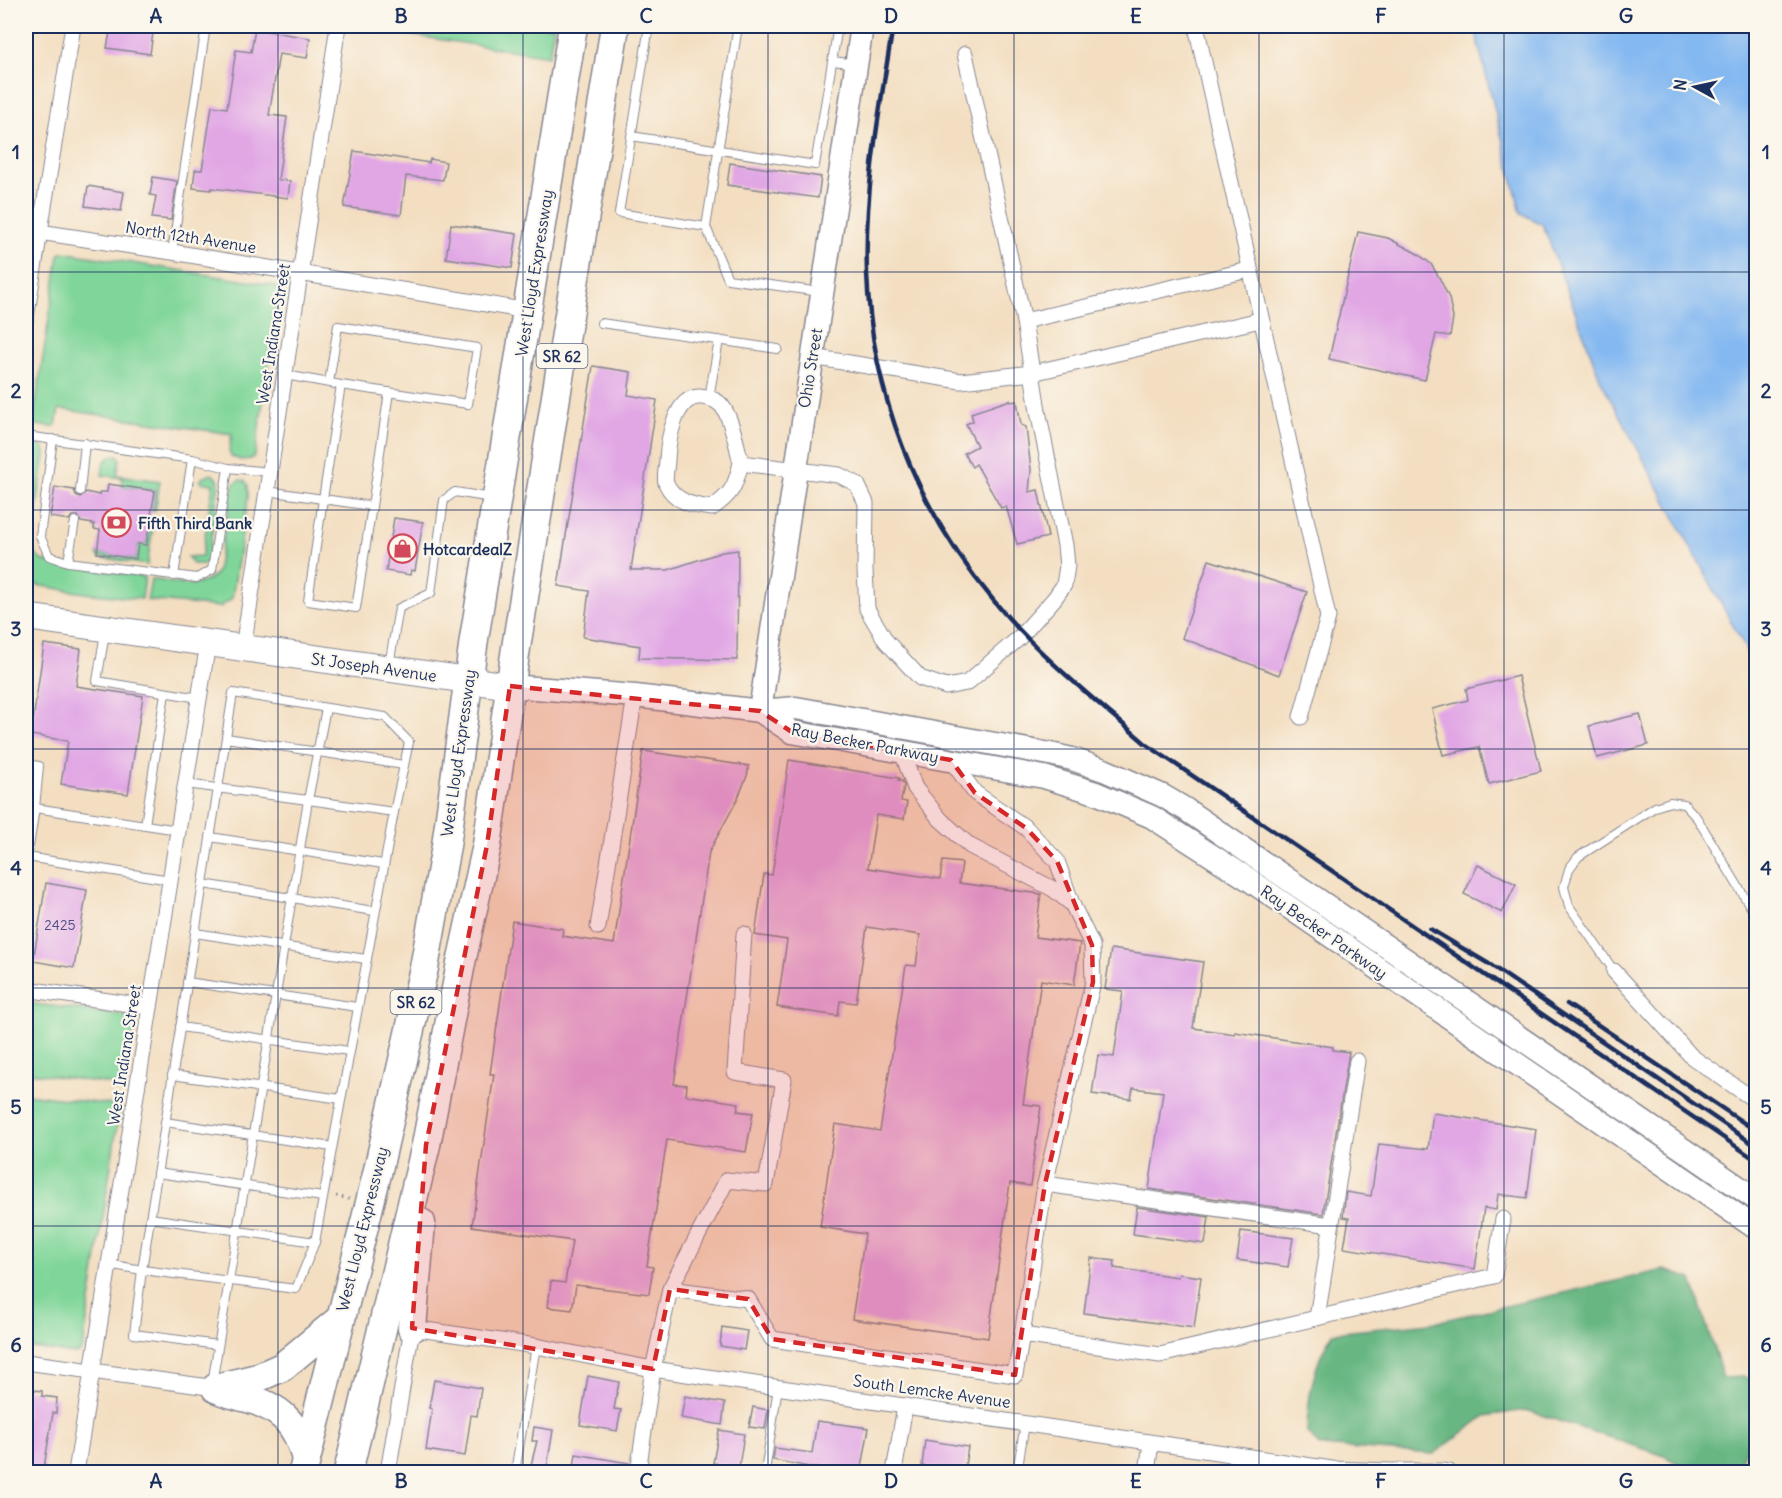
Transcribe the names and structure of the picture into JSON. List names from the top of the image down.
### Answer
{
  "streets": {
    "highway": ["West Lloyd Expressway", "SR 62"],
    "main road": ["Ohio Street", "St Joseph Avenue", "Ray Becker Parkway"],
    "street": ["North 12th Avenue", "West Indiana Street", "South Lemcke Avenue"]
  },
  "crossings": [
    ["North 12th Avenue", "West Lloyd Expressway"],
    ["North 12th Avenue", "West Indiana Street"],
    ["West Lloyd Expressway", "St Joseph Avenue"],
    ["West Indiana Street", "St Joseph Avenue"],
    ["SR 62", "St Joseph Avenue"],
    ["Ohio Street", "St Joseph Avenue"],
    ["Ohio Street", "Ray Becker Parkway"],
    ["St Joseph Avenue", "Ray Becker Parkway"]
  ],
  "places": {
    "bank": ["Fifth Third Bank"],
    "shop": ["HotcardealZ"]
  },
  "house_numbers": ["2425"],
  "north": "left",
  "grid": {
    "columns": [
      "A",
      "B",
      "C",
      "D",
      "E",
      "F",
      "G"
    ],
    "rows": [
      "1",
      "2",
      "3",
      "4",
      "5",
      "6"
    ]
  }
}
